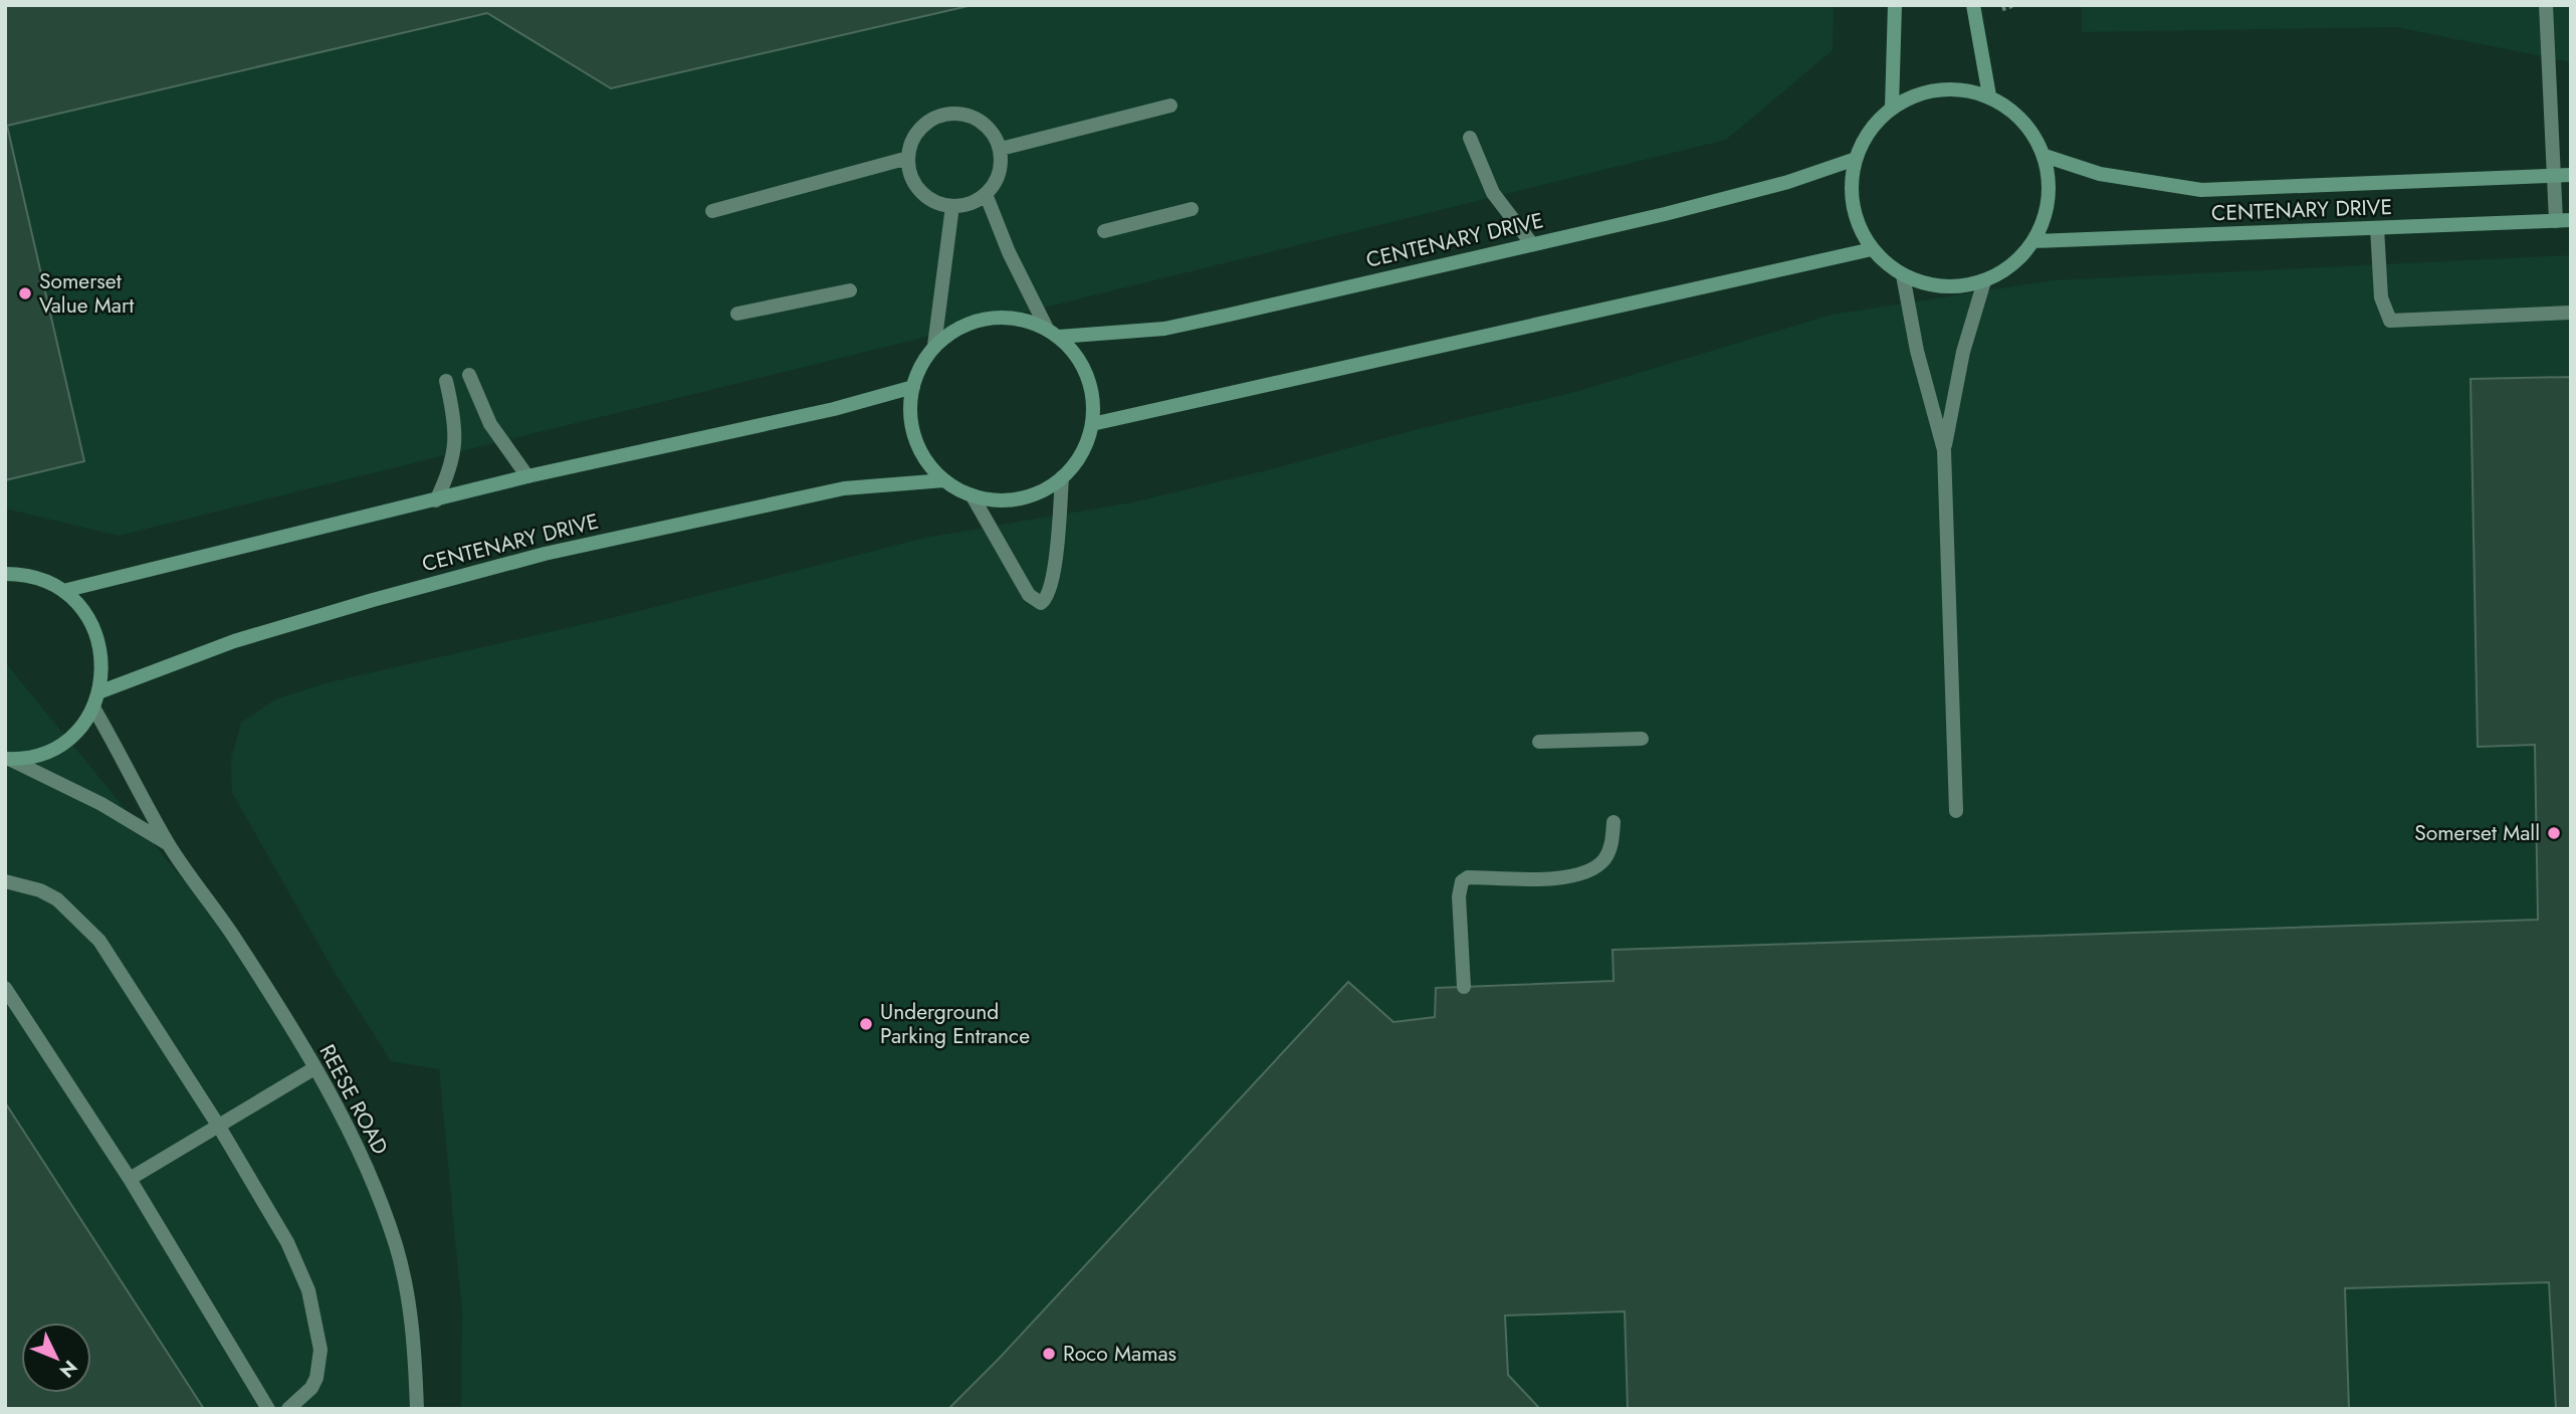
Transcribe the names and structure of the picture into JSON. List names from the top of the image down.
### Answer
{
  "streets": {
    "street": ["CENTENARY DRIVE", "REESE ROAD"]
  },
  "places": [
    "Somerset Value Mart",
    "Somerset Mall",
    "Underground Parking Entrance",
    "Roco Mamas"
  ],
  "north": "bottom right"
}
